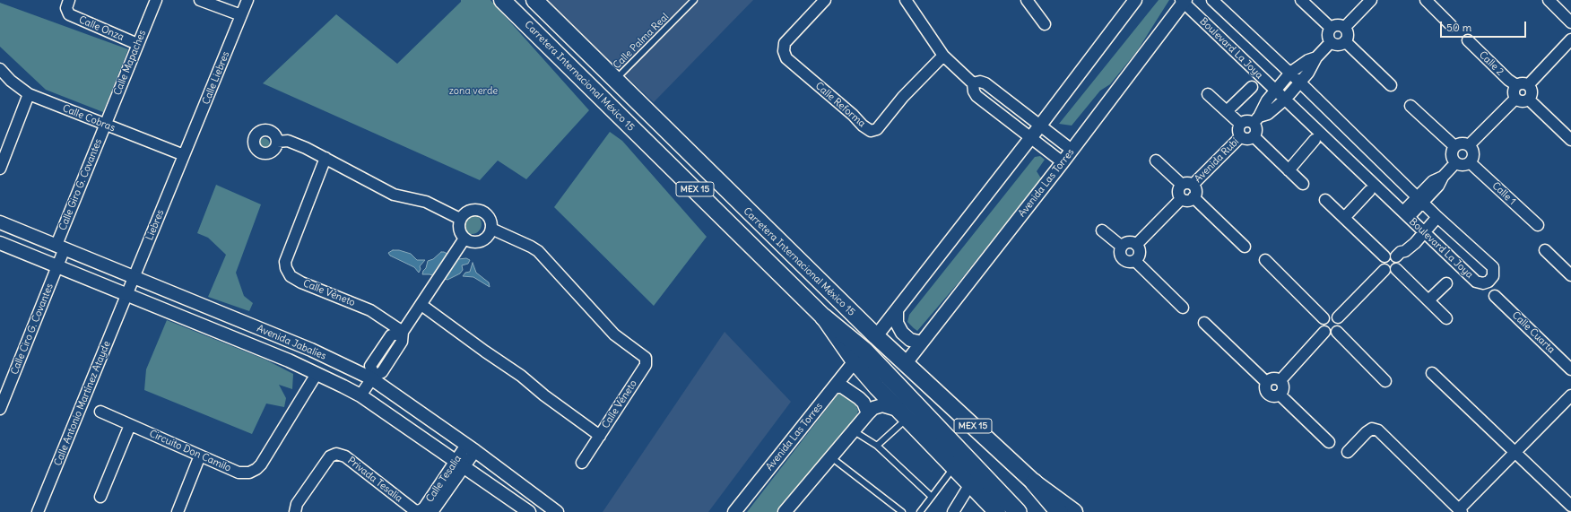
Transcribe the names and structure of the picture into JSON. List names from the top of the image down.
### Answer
{
  "streets": {
    "highway": ["MEX 15"],
    "main road": ["Carretera Internacional México 15"],
    "street": [
      "Calle Onza",
      "Boulevard La Joya",
      "Calle Mapaches",
      "Calle 2",
      "Calle Liebres",
      "Calle Reforma",
      "Calle Cobras",
      "Avenida Rubí",
      "Avenida Las Torres",
      "Calle Giro G. Covantes",
      "Calle 1",
      "Liebres",
      "Calle Véneto",
      "Calle Ciro G. Covantes",
      "Calle Cuarta",
      "Avenida Jabalíes",
      "Calle Antonio Martínez Atayde",
      "Circuito Don Camilo",
      "Calle Tesalia",
      "Privada Tesalia"
    ],
    "lane": ["Calle Palma Real"]
  },
  "crossings": [
    ["Calle Onza", "Calle Mapaches"],
    ["Calle Palma Real", "Carretera Internacional México 15"],
    ["Boulevard La Joya", "Avenida Las Torres"],
    ["Calle Mapaches", "Calle Cobras"],
    ["Calle Mapaches", "Calle Giro G. Covantes"],
    ["Carretera Internacional México 15", "Avenida Las Torres"],
    ["Carretera Internacional México 15", "MEX 15"],
    ["Calle Liebres", "Calle Cobras"],
    ["Calle Liebres", "Liebres"],
    ["Calle Cobras", "Calle Giro G. Covantes"],
    ["Calle Cobras", "Liebres"],
    ["Calle Giro G. Covantes", "Calle Ciro G. Covantes"],
    ["Calle Giro G. Covantes", "Avenida Jabalíes"],
    ["Liebres", "Avenida Jabalíes"],
    ["Liebres", "Calle Antonio Martínez Atayde"],
    ["Calle Ciro G. Covantes", "Avenida Jabalíes"],
    ["Avenida Jabalíes", "Calle Antonio Martínez Atayde"],
    ["Avenida Jabalíes", "Circuito Don Camilo"],
    ["Avenida Jabalíes", "Calle Tesalia"],
    ["Calle Tesalia", "Privada Tesalia"]
  ],
  "parks": ["zona verde"],
  "scale_bar": "50 m"
}
